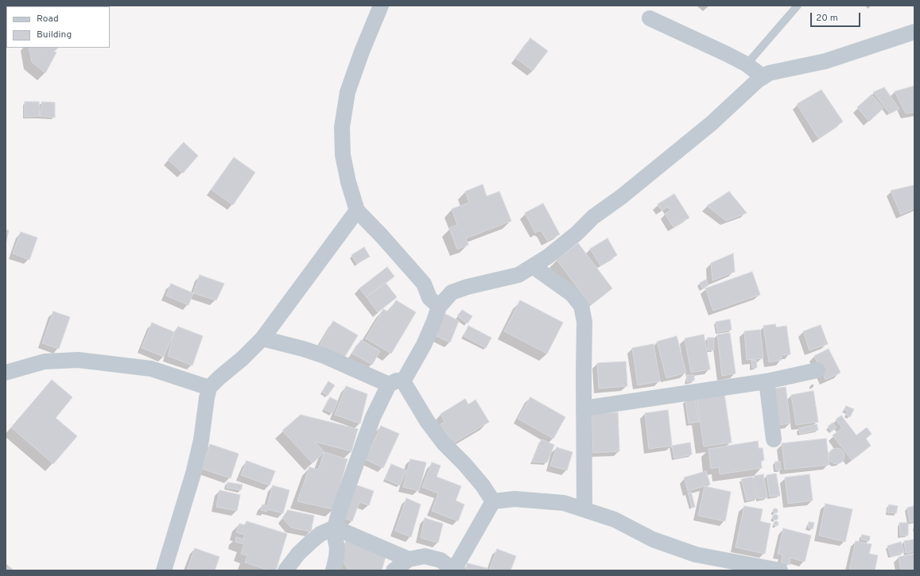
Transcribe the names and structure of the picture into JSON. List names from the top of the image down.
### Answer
{
  "legend": ["Road", "Building"],
  "scale_bar": "20 m"
}
